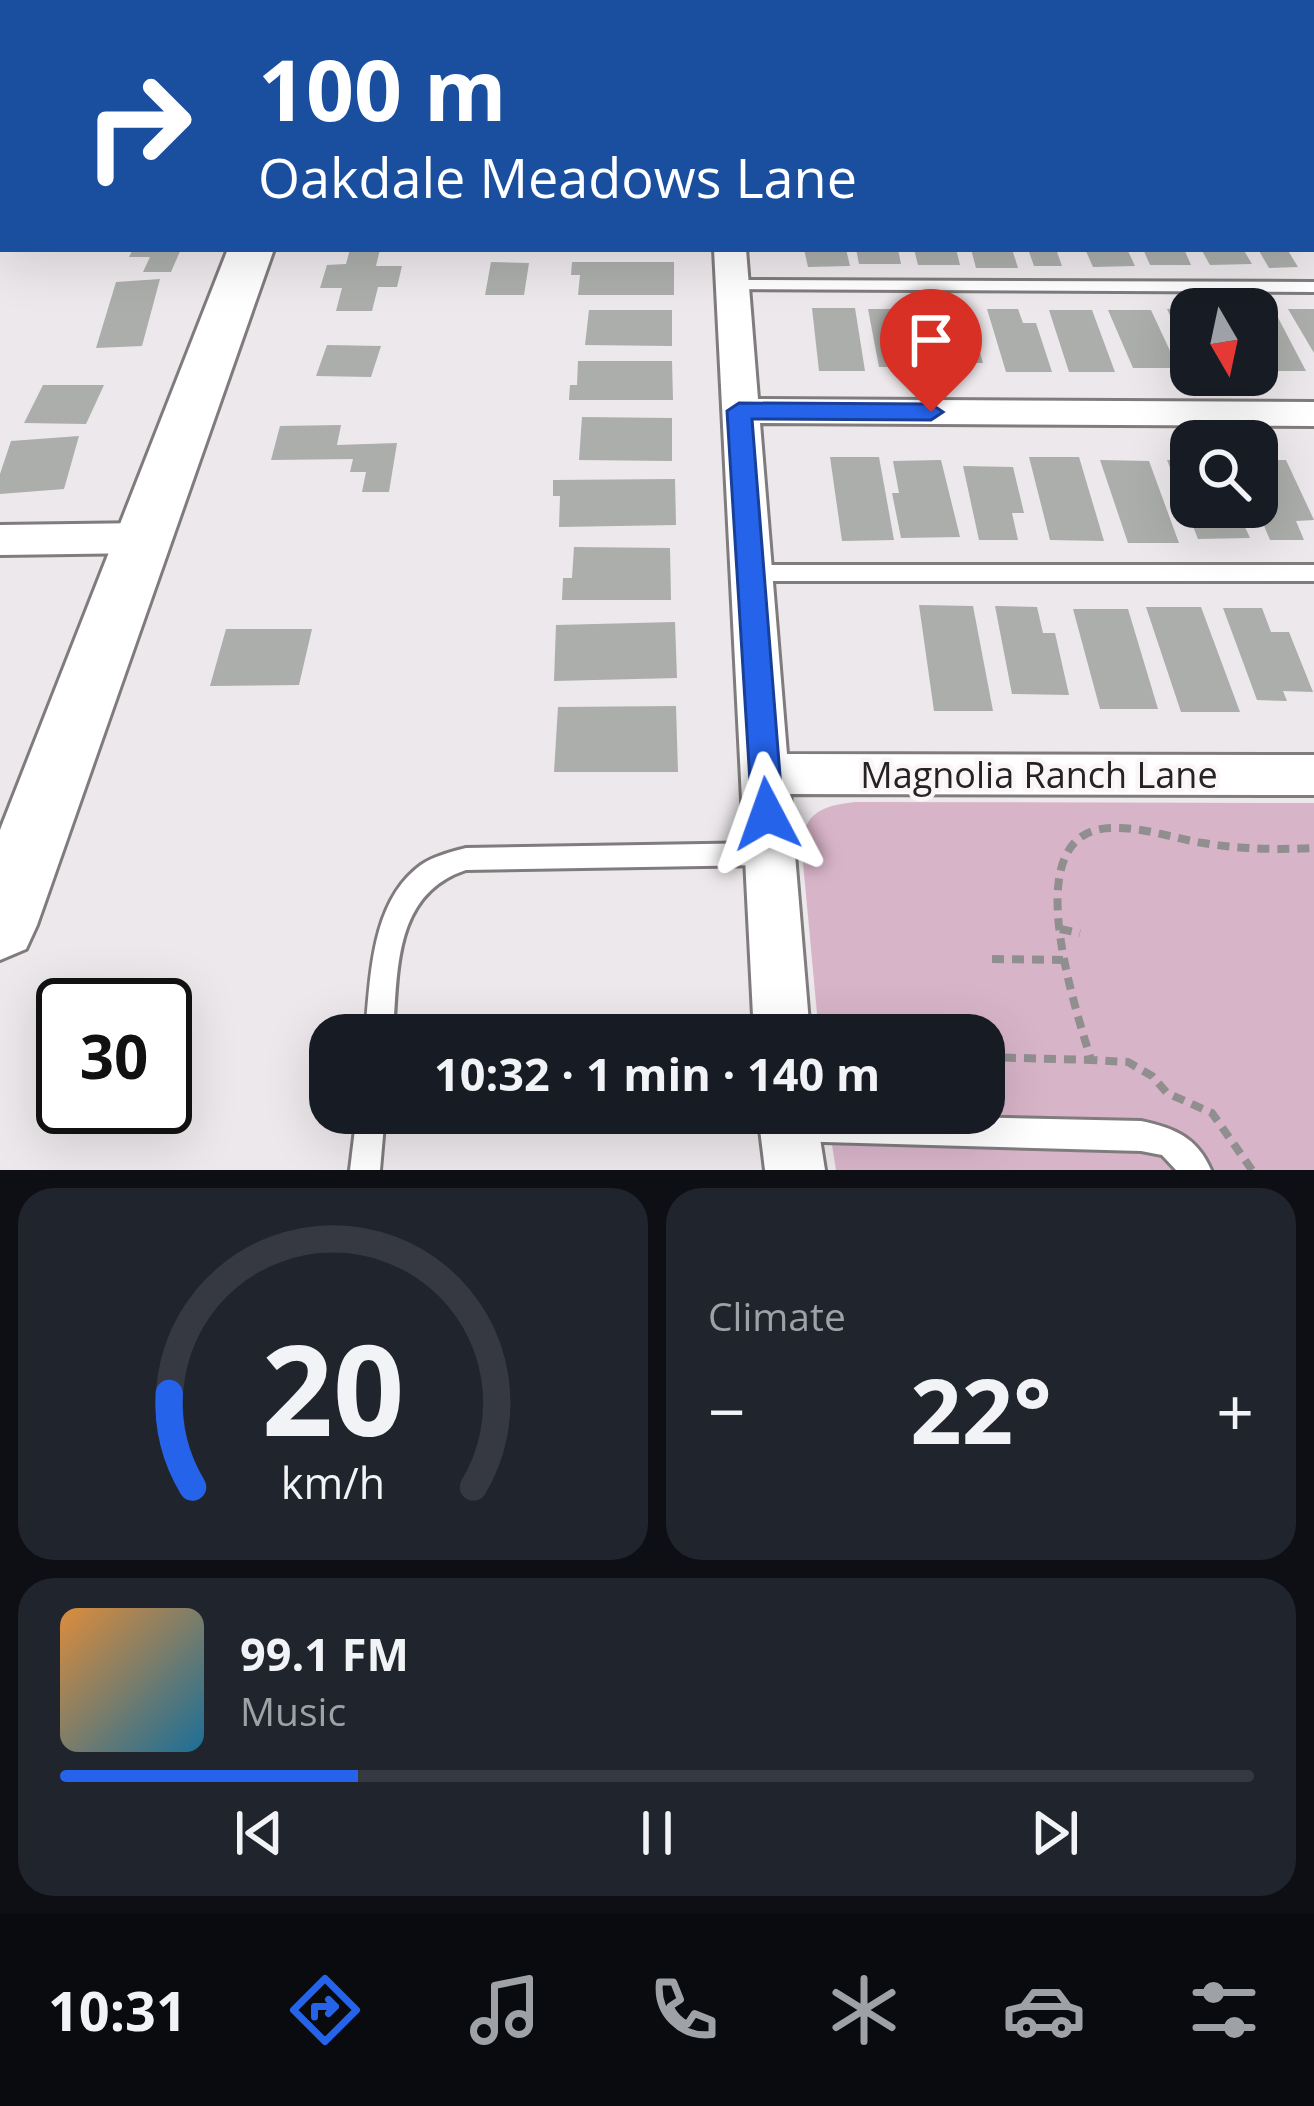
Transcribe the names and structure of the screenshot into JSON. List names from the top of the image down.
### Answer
{
  "streets": {
    "street": ["Magnolia Ranch Lane"]
  },
  "north": "bottom",
  "page": {
    "turn": ["100 m", "Oakdale Meadows Lane"],
    "limit": "30",
    "trip": "10:32 · 1 min · 140 m",
    "tile": "Climate",
    "heat": ["−", "22°", "+"],
    "song": ["99.1 FM", "Music"],
    "tabs": "10:31",
    "gauge": ["20", "km/h"]
  }
}
